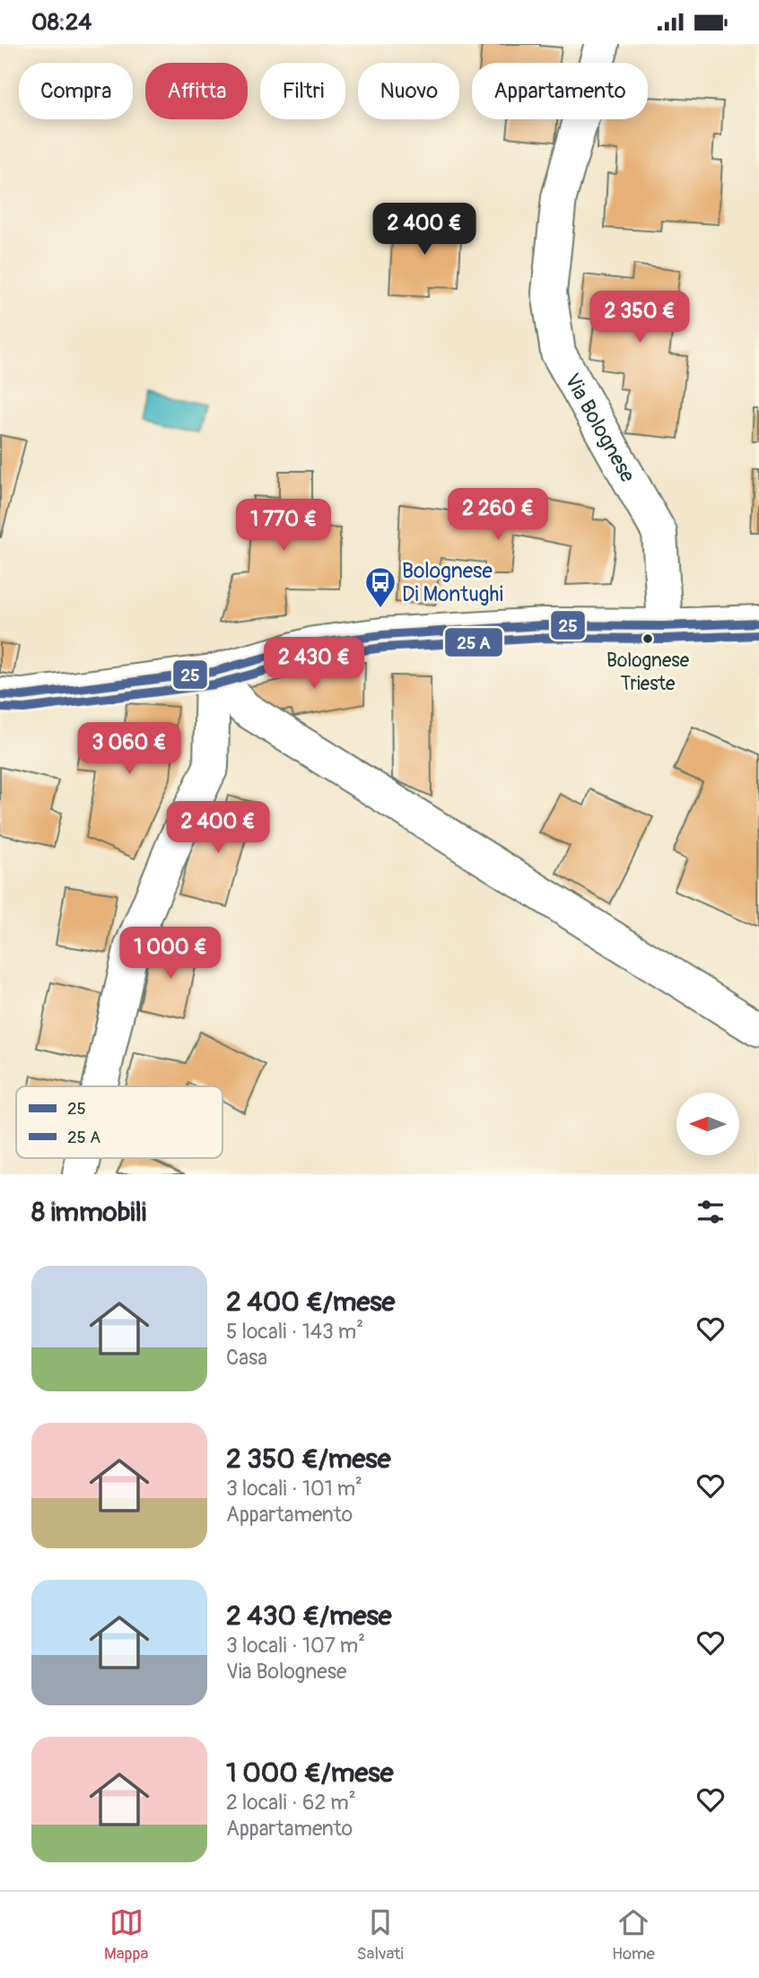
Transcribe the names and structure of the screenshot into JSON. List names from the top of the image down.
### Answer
{
  "streets": {
    "main road": ["Via Bolognese"]
  },
  "places": {
    "bus stop": ["Bolognese Di Montughi"],
    "other": ["Bolognese Trieste"]
  },
  "lines": ["transit line 25"],
  "legend": ["25", "25 A"],
  "north": "left",
  "page": {
    "status": "08:24",
    "chip": [
      "Compra",
      "Affitta",
      "Filtri",
      "Nuovo",
      "Appartamento"
    ],
    "price": [
      "2 400 €",
      "2 350 €",
      "2 260 €",
      "1 770 €",
      "2 430 €",
      "3 060 €",
      "2 400 €",
      "1 000 €"
    ],
    "heading": "8 immobili",
    "list": [
      {
        "name": "2 400 €/mese",
        "note": "5 locali · 143 m² · Casa"
      },
      {
        "name": "2 350 €/mese",
        "note": "3 locali · 101 m² · Appartamento"
      },
      {
        "name": "2 430 €/mese",
        "note": "3 locali · 107 m² · Via Bolognese"
      },
      {
        "name": "1 000 €/mese",
        "note": "2 locali · 62 m² · Appartamento"
      }
    ],
    "tabs": ["Mappa", "Salvati", "Home"]
  }
}
